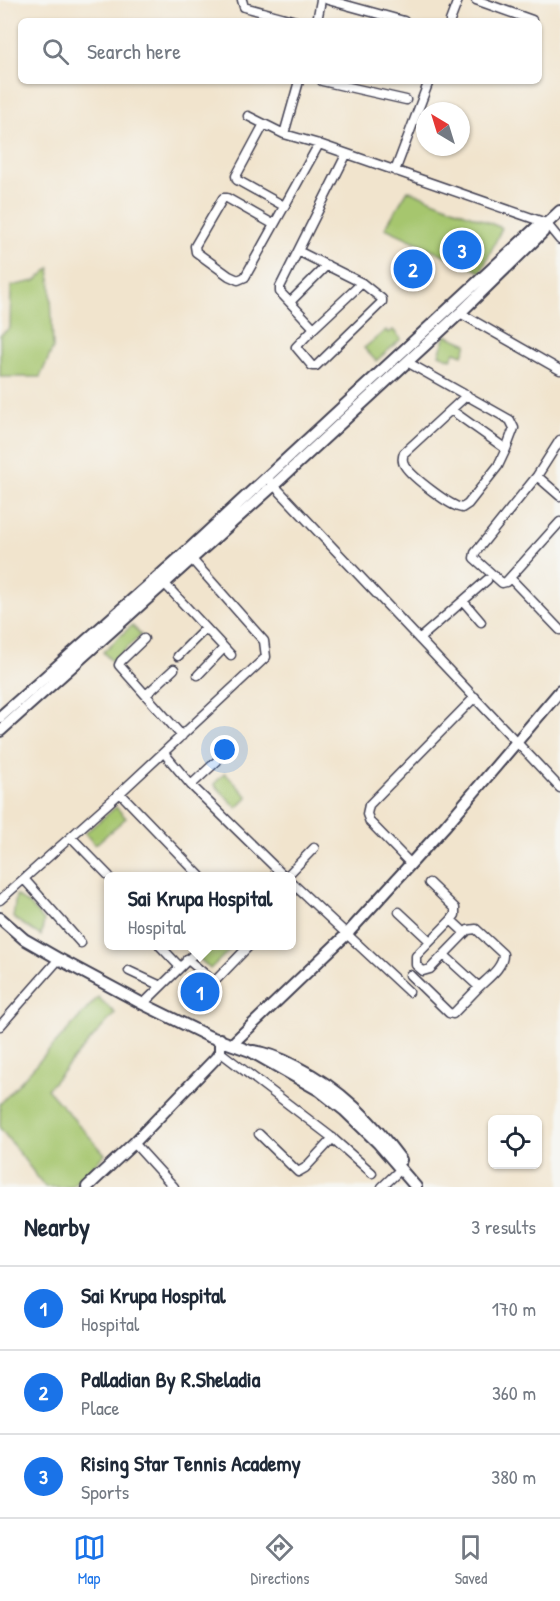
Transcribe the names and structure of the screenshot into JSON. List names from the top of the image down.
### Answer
{
  "north": "top left",
  "page": {
    "search": "Search here",
    "pins": ["3", "2", "1"],
    "popup": ["Sai Krupa Hospital", "Hospital"],
    "heading": ["Nearby", "3 results"],
    "list": [
      {
        "mark": "1",
        "name": "Sai Krupa Hospital",
        "note": "Hospital",
        "value": "170 m"
      },
      {
        "mark": "2",
        "name": "Palladian By R.Sheladia",
        "note": "Place",
        "value": "360 m"
      },
      {
        "mark": "3",
        "name": "Rising Star Tennis Academy",
        "note": "Sports",
        "value": "380 m"
      }
    ],
    "nav": ["Map", "Directions", "Saved"]
  }
}
